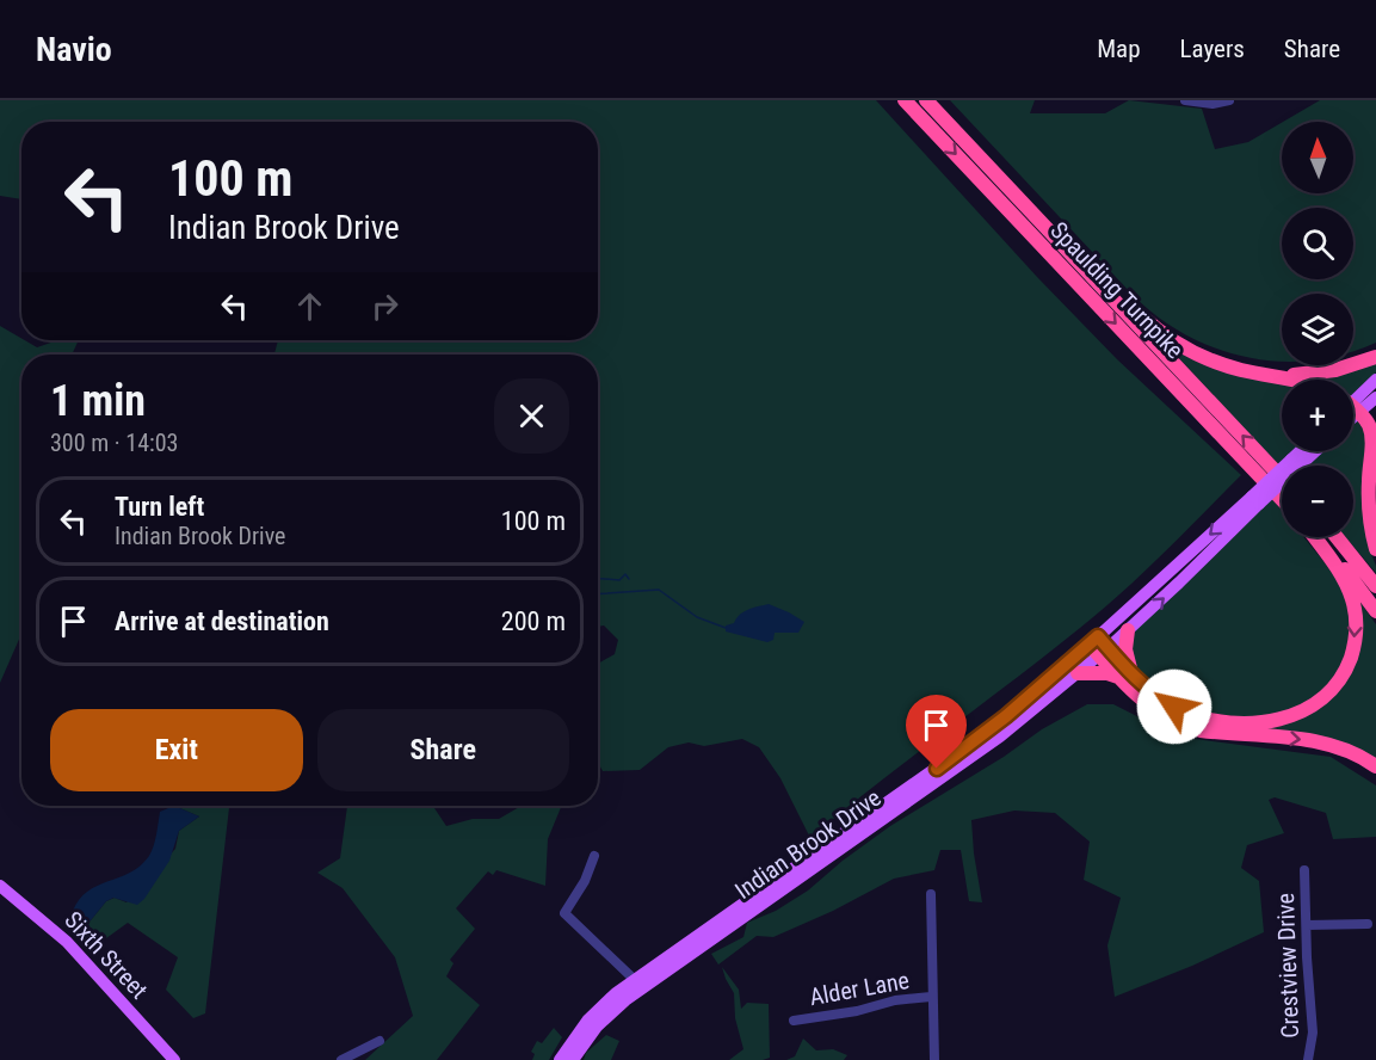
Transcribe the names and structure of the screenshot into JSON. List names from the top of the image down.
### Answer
{
  "streets": {
    "highway": ["Spaulding Turnpike"],
    "main road": ["Indian Brook Drive", "Sixth Street"],
    "street": ["Crestview Drive", "Alder Lane"]
  },
  "north": "top",
  "page": {
    "header": "Navio",
    "nav": ["Map", "Layers", "Share"],
    "map_buttons": ["+", "−"],
    "turn": ["100 m", "Indian Brook Drive"],
    "heading": ["1 min", "300 m · 14:03"],
    "list": [
      {
        "name": "Turn left",
        "note": "Indian Brook Drive",
        "value": "100 m"
      },
      {
        "name": "Arrive at destination",
        "value": "200 m"
      }
    ],
    "buttons": ["Exit", "Share"]
  }
}
